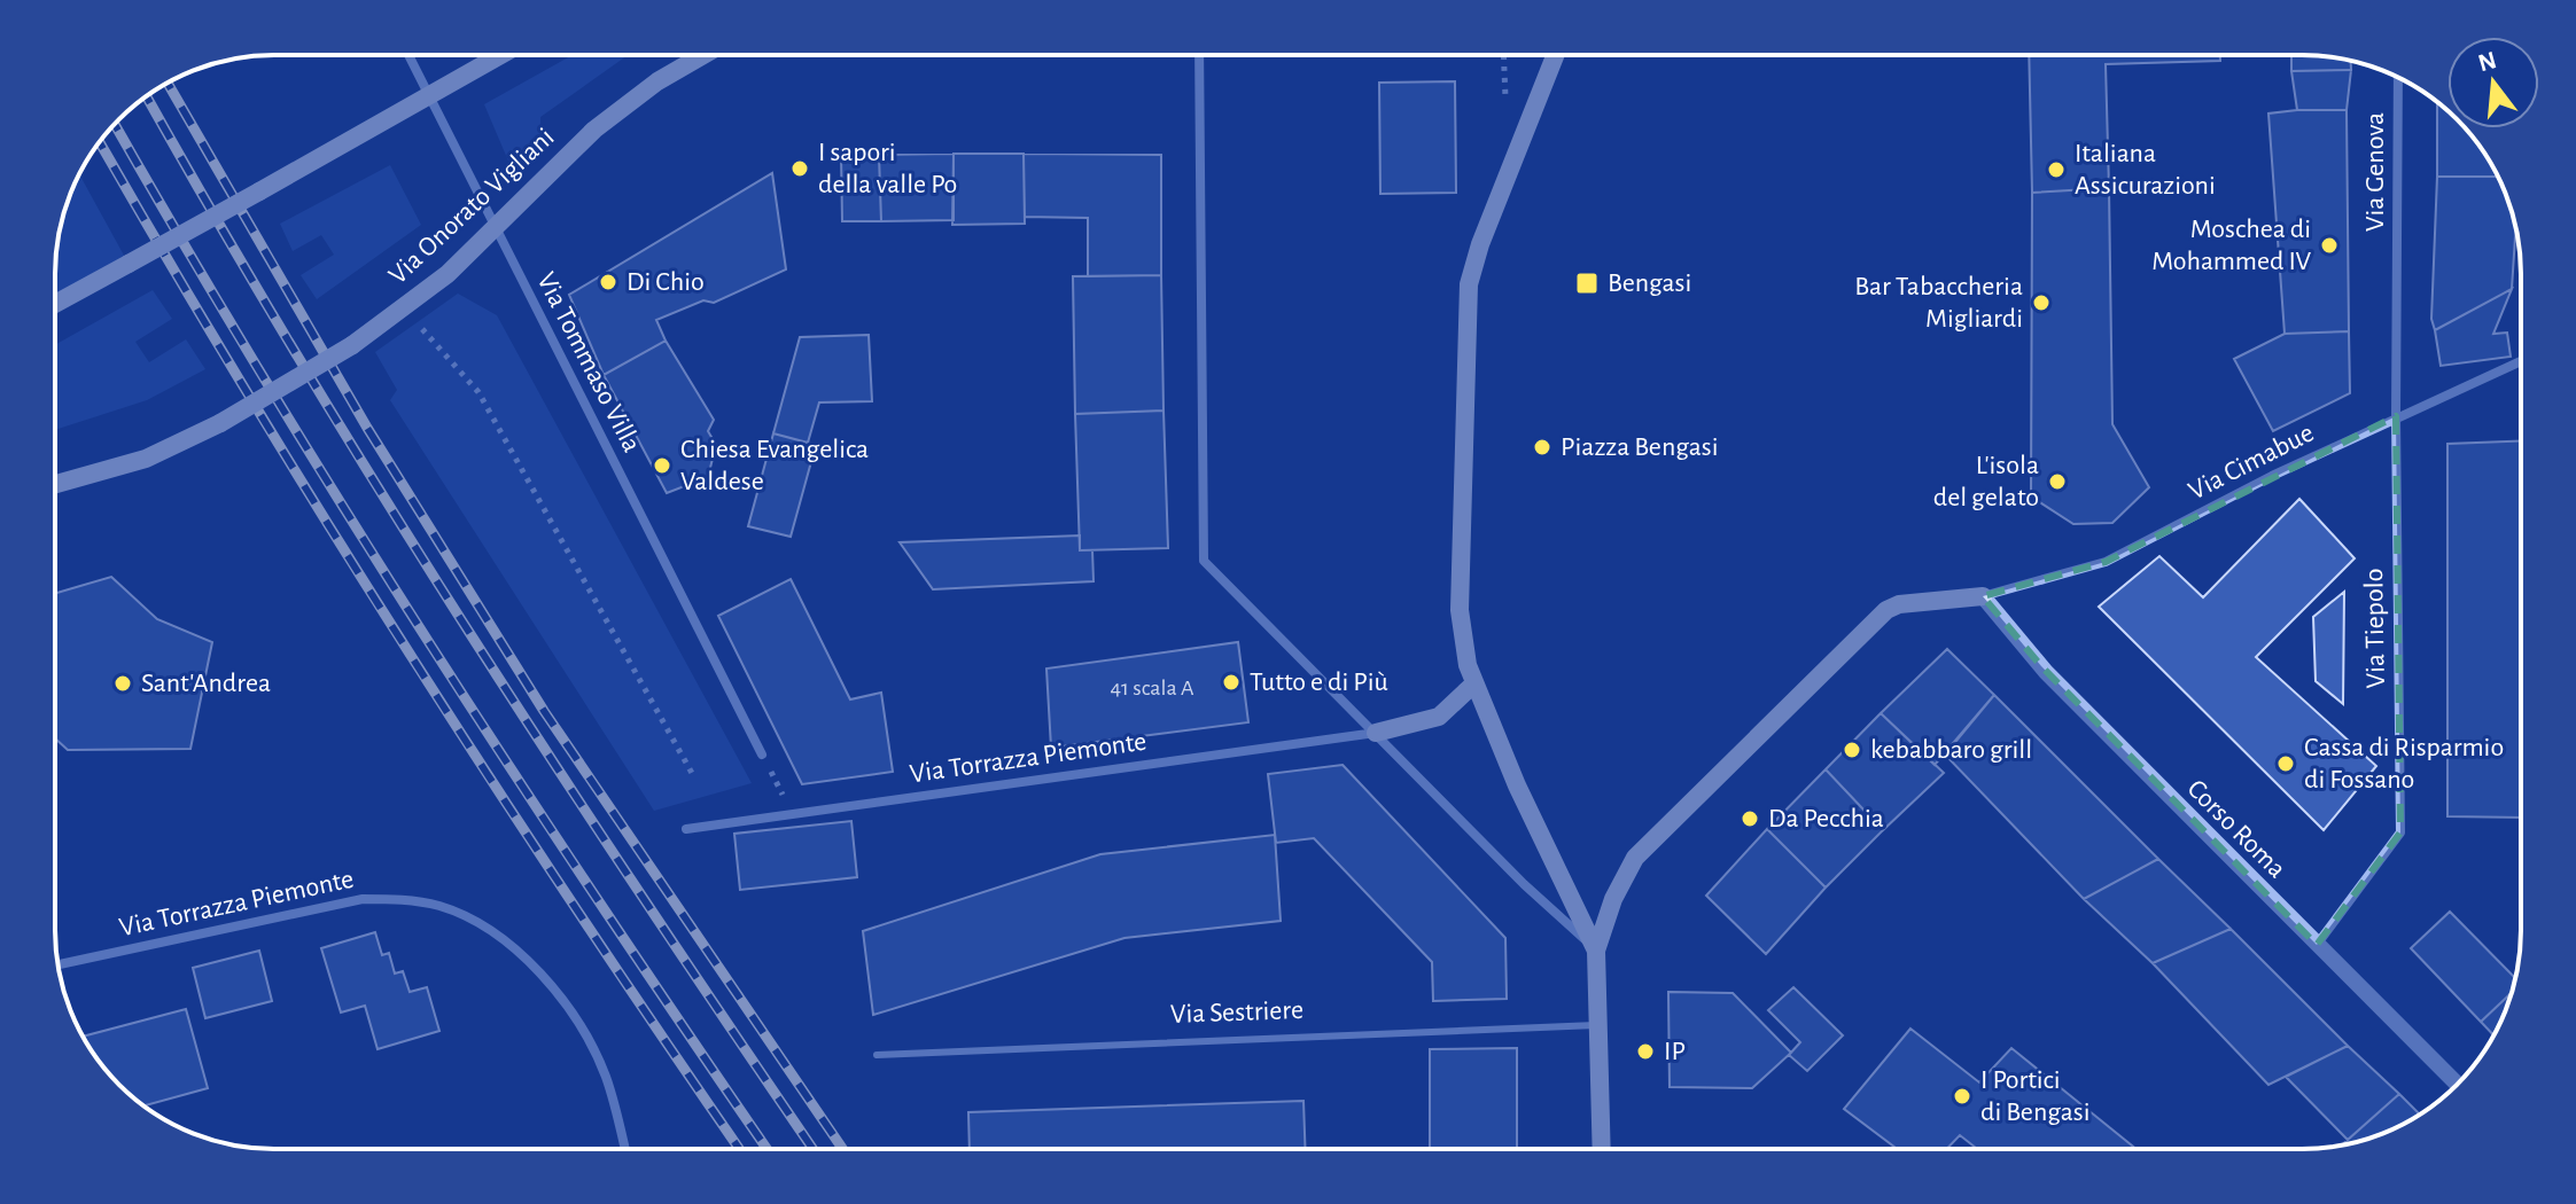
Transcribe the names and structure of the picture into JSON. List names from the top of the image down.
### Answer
{
  "streets": {
    "main road": ["Via Onorato Vigliani"],
    "street": [
      "Via Genova",
      "Via Tommaso Villa",
      "Via Cimabue",
      "Via Tiepolo",
      "Via Torrazza Piemonte",
      "Corso Roma"
    ],
    "lane": ["Via Sestriere"]
  },
  "crossings": [
    ["Via Genova", "Via Tiepolo"],
    ["Via Onorato Vigliani", "Via Tommaso Villa"],
    ["Via Cimabue", "Via Tiepolo"],
    ["Via Cimabue", "Corso Roma"],
    ["Via Tiepolo", "Corso Roma"]
  ],
  "places": {
    "other": [
      "I sapori della valle Po",
      "Italiana Assicurazioni",
      "Moschea di Mohammed IV",
      "Di Chio",
      "Bar Tabaccheria Migliardi",
      "Piazza Bengasi",
      "Chiesa Evangelica Valdese",
      "L'isola del gelato",
      "Tutto e di Più",
      "Sant'Andrea",
      "kebabbaro grill",
      "Cassa di Risparmio di Fossano",
      "Da Pecchia",
      "IP",
      "I Portici di Bengasi"
    ],
    "transit": ["Bengasi"]
  },
  "house_numbers": ["41 scala A"],
  "north": "top"
}
